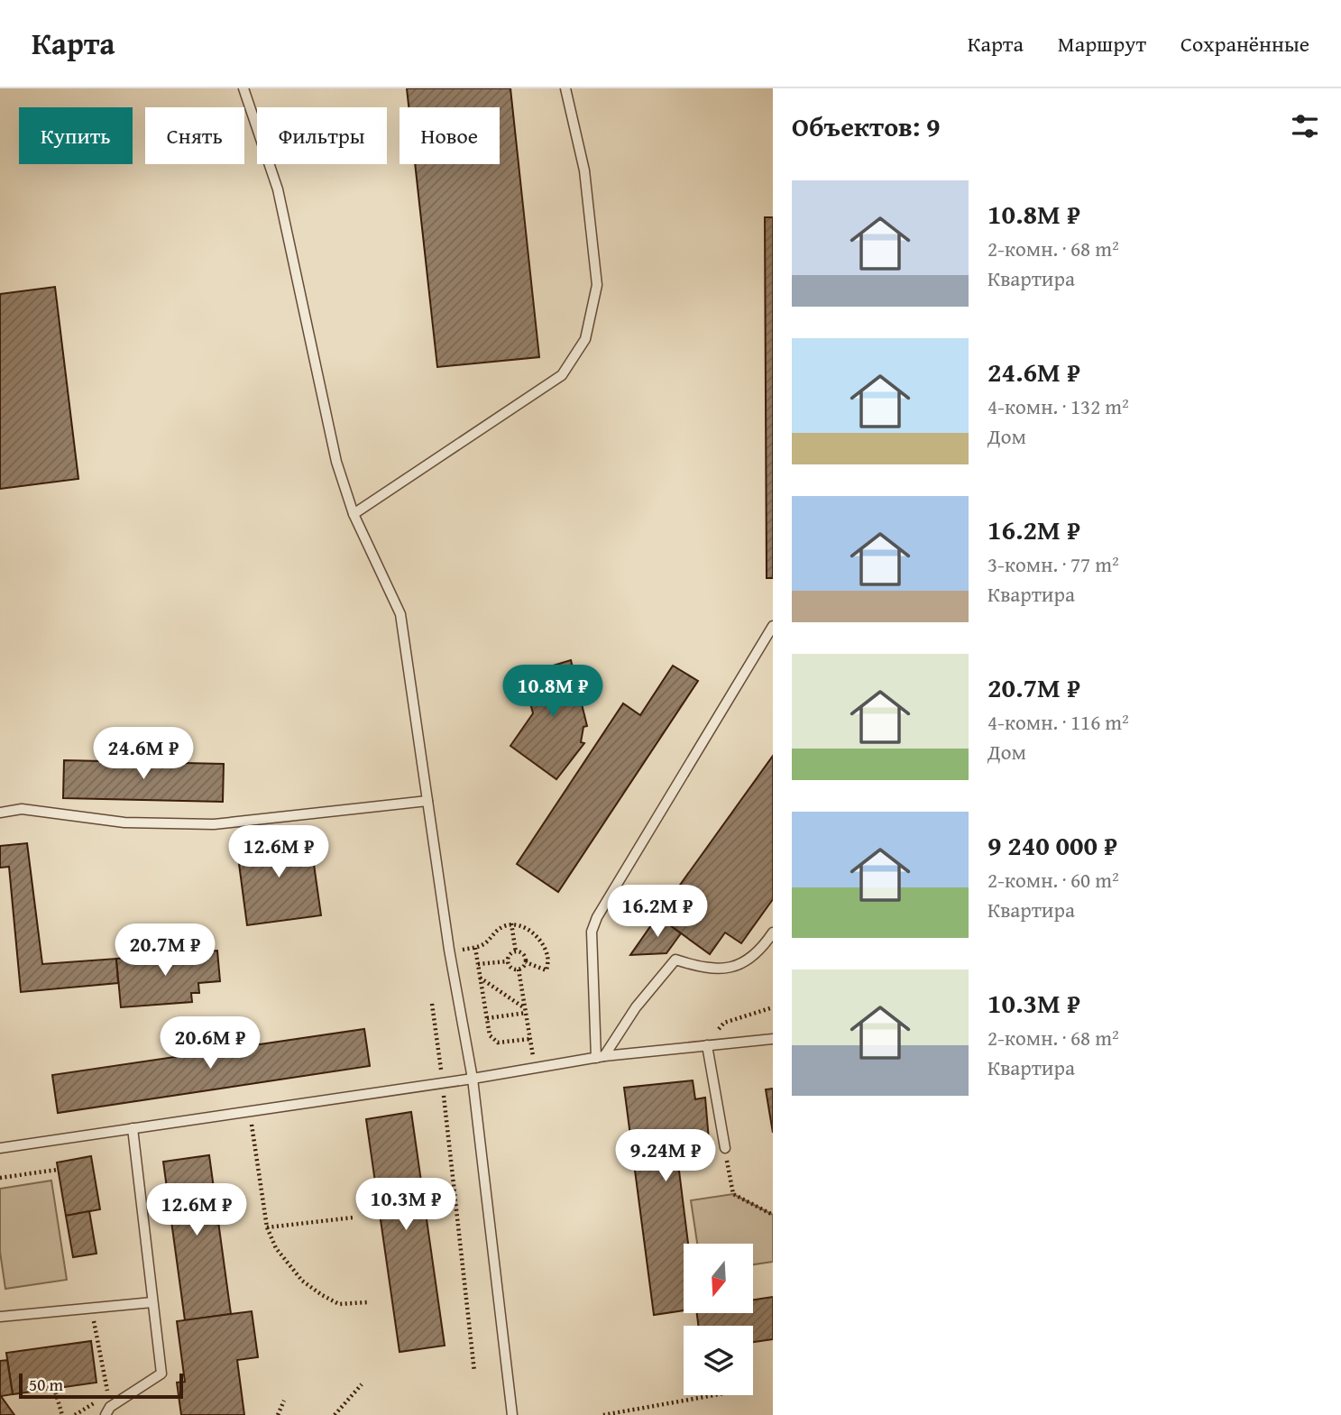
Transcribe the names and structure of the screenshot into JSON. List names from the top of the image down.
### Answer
{
  "scale_bar": "50 m",
  "north": "bottom",
  "page": {
    "header": "Карта",
    "nav": ["Карта", "Маршрут", "Сохранённые"],
    "heading": "Объектов: 9",
    "chip": [
      "Купить",
      "Снять",
      "Фильтры",
      "Новое"
    ],
    "list": [
      {
        "name": "10.8M ₽",
        "note": "2-комн. · 68 m² · Квартира"
      },
      {
        "name": "24.6M ₽",
        "note": "4-комн. · 132 m² · Дом"
      },
      {
        "name": "16.2M ₽",
        "note": "3-комн. · 77 m² · Квартира"
      },
      {
        "name": "20.7M ₽",
        "note": "4-комн. · 116 m² · Дом"
      },
      {
        "name": "9 240 000 ₽",
        "note": "2-комн. · 60 m² · Квартира"
      },
      {
        "name": "10.3M ₽",
        "note": "2-комн. · 68 m² · Квартира"
      }
    ],
    "price": [
      "10.8M ₽",
      "24.6M ₽",
      "12.6M ₽",
      "16.2M ₽",
      "20.7M ₽",
      "20.6M ₽",
      "9.24M ₽",
      "10.3M ₽",
      "12.6M ₽"
    ],
    "scale": "50 m"
  }
}
